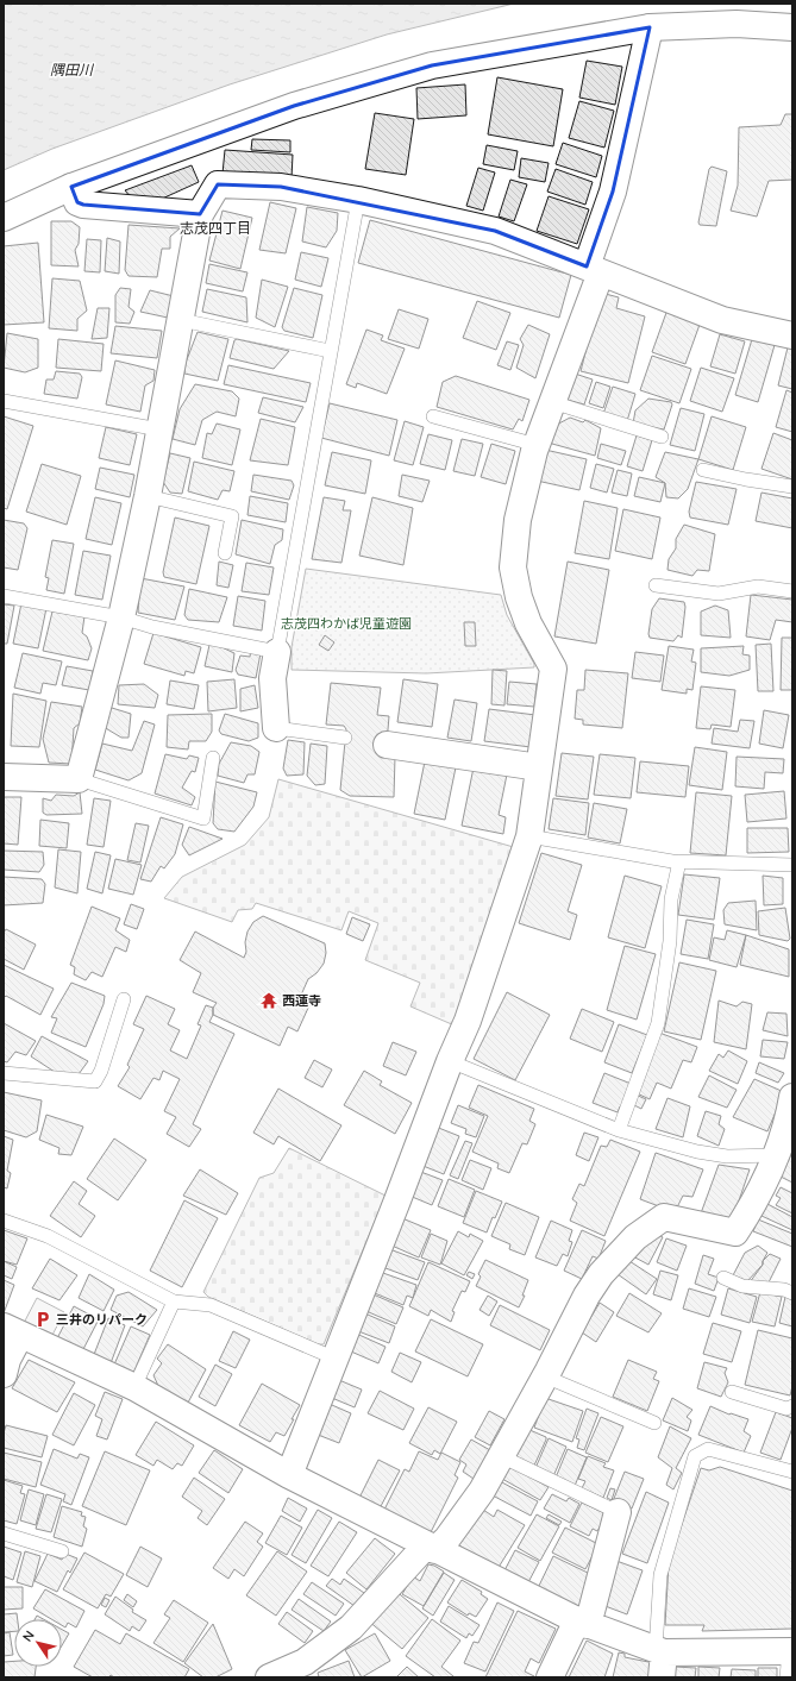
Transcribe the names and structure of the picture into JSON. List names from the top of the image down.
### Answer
{
  "districts": ["志茂四丁目"],
  "water": ["隅田川"],
  "parks": ["志茂四わかば児童遊園"],
  "places": {
    "temple": ["西蓮寺"],
    "parking": ["三井のリパーク"]
  },
  "north": "top left"
}
